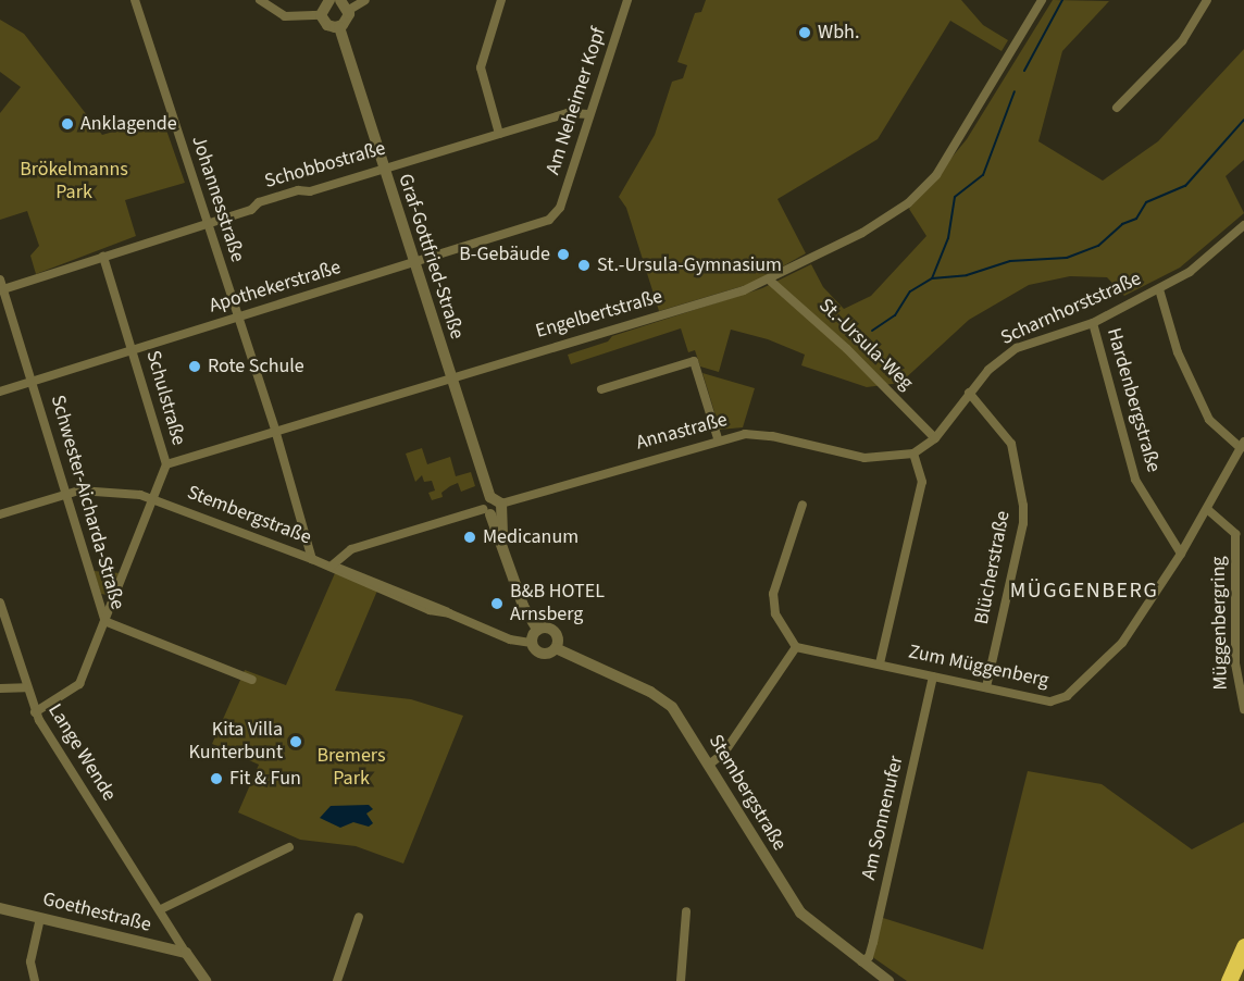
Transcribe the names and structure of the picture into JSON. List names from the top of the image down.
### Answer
{
  "streets": {
    "street": [
      "Am Neheimer Kopf",
      "Schobbostraße",
      "Johannesstraße",
      "Graf-Gottfried-Straße",
      "Apothekerstraße",
      "Scharnhorststraße",
      "Engelbertstraße",
      "St.-Ursula-Weg",
      "Schulstraße",
      "Hardenbergstraße",
      "Annastraße",
      "Schwester-Aicharda-Straße",
      "Stembergstraße",
      "Blücherstraße",
      "Müggenbergring",
      "Zum Müggenberg",
      "Lange Wende",
      "Am Sonnenufer",
      "Goethestraße"
    ]
  },
  "crossings": [
    ["Am Neheimer Kopf", "Schobbostraße"],
    ["Am Neheimer Kopf", "Apothekerstraße"],
    ["Schobbostraße", "Johannesstraße"],
    ["Schobbostraße", "Graf-Gottfried-Straße"],
    ["Schobbostraße", "Schulstraße"],
    ["Schobbostraße", "Schwester-Aicharda-Straße"],
    ["Johannesstraße", "Apothekerstraße"],
    ["Johannesstraße", "Engelbertstraße"],
    ["Johannesstraße", "Stembergstraße"],
    ["Graf-Gottfried-Straße", "Apothekerstraße"],
    ["Graf-Gottfried-Straße", "Engelbertstraße"],
    ["Graf-Gottfried-Straße", "Annastraße"],
    ["Apothekerstraße", "Schulstraße"],
    ["Apothekerstraße", "Schwester-Aicharda-Straße"],
    ["Scharnhorststraße", "St.-Ursula-Weg"],
    ["Scharnhorststraße", "Hardenbergstraße"],
    ["Scharnhorststraße", "Annastraße"],
    ["Scharnhorststraße", "Blücherstraße"],
    ["Engelbertstraße", "St.-Ursula-Weg"],
    ["Engelbertstraße", "Schulstraße"],
    ["Schulstraße", "Schwester-Aicharda-Straße"],
    ["Schulstraße", "Stembergstraße"],
    ["Hardenbergstraße", "Zum Müggenberg"],
    ["Annastraße", "Stembergstraße"],
    ["Schwester-Aicharda-Straße", "Lange Wende"],
    ["Stembergstraße", "Am Sonnenufer"],
    ["Blücherstraße", "Zum Müggenberg"],
    ["Müggenbergring", "Zum Müggenberg"],
    ["Zum Müggenberg", "Am Sonnenufer"],
    ["Lange Wende", "Goethestraße"]
  ],
  "districts": ["MÜGGENBERG"],
  "parks": ["Brökelmanns Park", "Bremers Park"],
  "places": [
    "Wbh.",
    "Anklagende",
    "B-Gebäude",
    "St.-Ursula-Gymnasium",
    "Rote Schule",
    "Medicanum",
    "B&B HOTEL Arnsberg",
    "Kita Villa Kunterbunt",
    "Fit & Fun"
  ]
}
